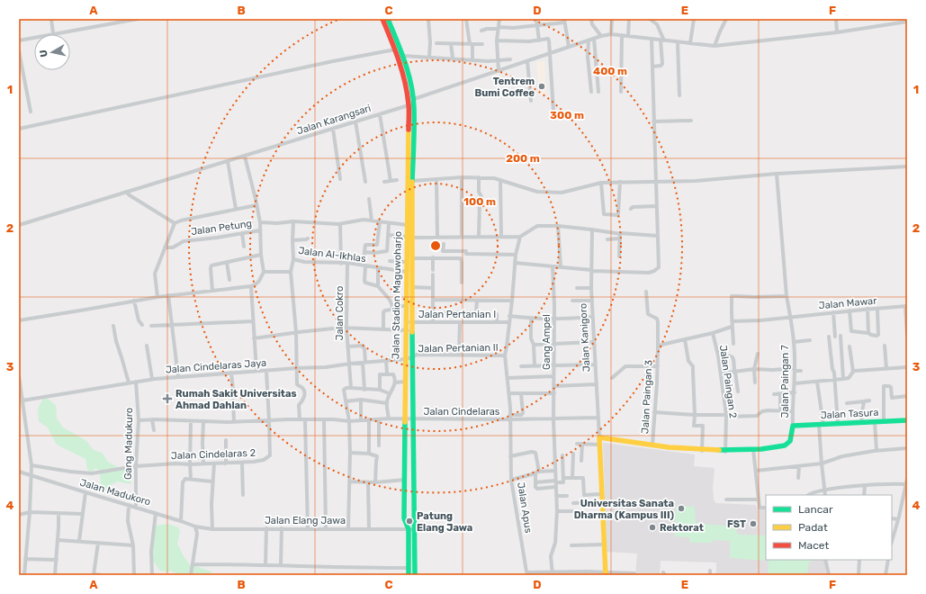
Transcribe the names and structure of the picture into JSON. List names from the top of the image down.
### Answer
{
  "streets": {
    "main road": ["Jalan Stadion Maguwoharjo", "Jalan Kanigoro", "Jalan Tasura"],
    "street": [
      "Jalan Karangsari",
      "Jalan Petung",
      "Jalan Al-Ikhlas",
      "Jalan Mawar",
      "Jalan Cokro",
      "Jalan Pertanian I",
      "Gang Ampel",
      "Jalan Pertanian II",
      "Jalan Cindelaras Jaya",
      "Jalan Paingan 2",
      "Jalan Paingan 7",
      "Jalan Paingan 3",
      "Jalan Cindelaras",
      "Gang Madukuro",
      "Jalan Cindelaras 2",
      "Jalan Madukoro",
      "Jalan Apus",
      "Jalan Elang Jawa"
    ]
  },
  "crossings": [
    ["Jalan Karangsari", "Jalan Stadion Maguwoharjo"],
    ["Jalan Al-Ikhlas", "Jalan Stadion Maguwoharjo"],
    ["Jalan Al-Ikhlas", "Jalan Cokro"],
    ["Jalan Stadion Maguwoharjo", "Jalan Pertanian I"],
    ["Jalan Stadion Maguwoharjo", "Jalan Pertanian II"],
    ["Jalan Stadion Maguwoharjo", "Jalan Cindelaras Jaya"],
    ["Jalan Stadion Maguwoharjo", "Jalan Cindelaras"],
    ["Jalan Stadion Maguwoharjo", "Jalan Elang Jawa"],
    ["Jalan Mawar", "Jalan Paingan 7"],
    ["Jalan Cokro", "Jalan Cindelaras Jaya"],
    ["Jalan Pertanian I", "Jalan Apus"],
    ["Jalan Kanigoro", "Jalan Cindelaras"],
    ["Gang Ampel", "Jalan Cindelaras"],
    ["Gang Ampel", "Jalan Apus"],
    ["Jalan Pertanian II", "Jalan Cindelaras Jaya"],
    ["Jalan Pertanian II", "Jalan Apus"],
    ["Jalan Cindelaras Jaya", "Gang Madukuro"],
    ["Jalan Cindelaras Jaya", "Jalan Cindelaras 2"],
    ["Jalan Paingan 7", "Jalan Tasura"],
    ["Jalan Cindelaras", "Gang Madukuro"],
    ["Jalan Cindelaras", "Jalan Cindelaras 2"],
    ["Jalan Cindelaras", "Jalan Apus"],
    ["Gang Madukuro", "Jalan Cindelaras 2"],
    ["Gang Madukuro", "Jalan Madukoro"],
    ["Jalan Madukoro", "Jalan Elang Jawa"]
  ],
  "places": {
    "other": [
      "Tentrem Bumi Coffee",
      "Universitas Sanata Dharma (Kampus III)",
      "Patung Elang Jawa",
      "FST",
      "Rektorat"
    ],
    "health": ["Rumah Sakit Universitas Ahmad Dahlan"]
  },
  "legend": ["Lancar", "Padat", "Macet"],
  "north": "left",
  "grid": {
    "columns": [
      "A",
      "B",
      "C",
      "D",
      "E",
      "F"
    ],
    "rows": [
      "1",
      "2",
      "3",
      "4"
    ]
  },
  "rings": [
    "400 m",
    "300 m",
    "200 m",
    "100 m"
  ]
}
